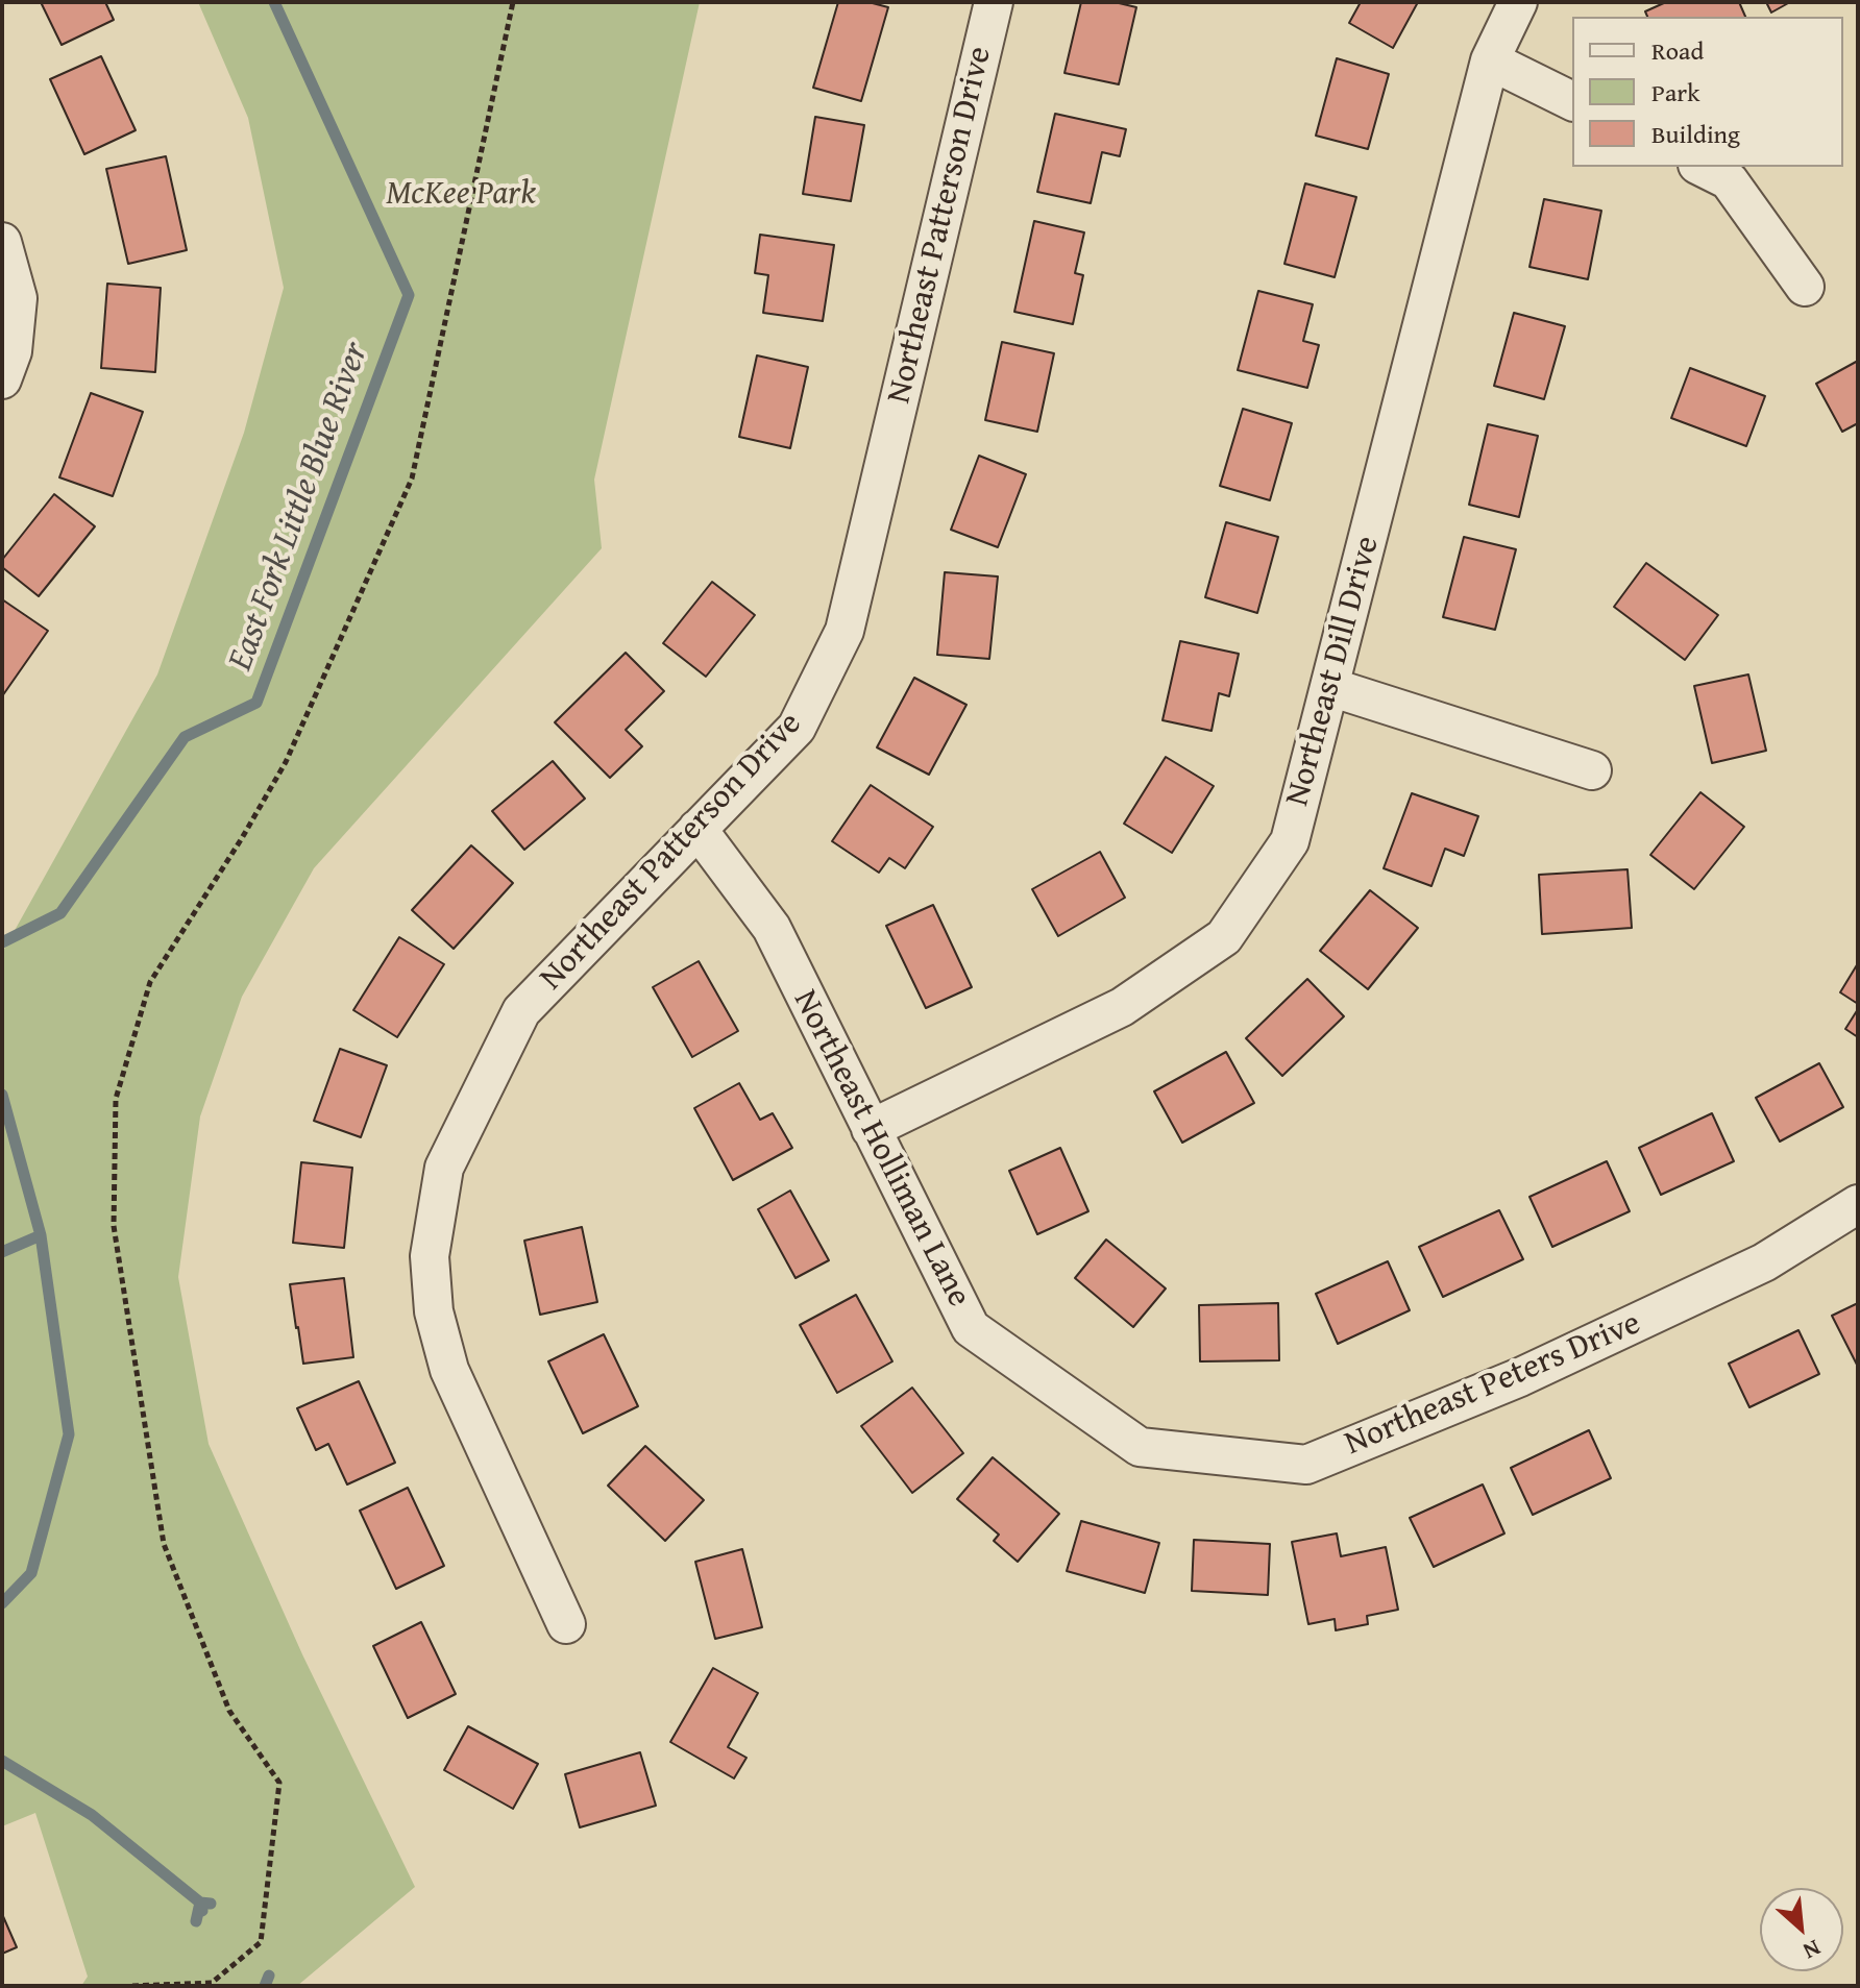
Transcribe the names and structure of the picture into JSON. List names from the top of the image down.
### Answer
{
  "streets": {
    "street": [
      "Northeast Patterson Drive",
      "Northeast Dill Drive",
      "Northeast Holliman Lane",
      "Northeast Peters Drive"
    ]
  },
  "crossings": [
    ["Northeast Patterson Drive", "Northeast Holliman Lane"],
    ["Northeast Dill Drive", "Northeast Holliman Lane"],
    ["Northeast Holliman Lane", "Northeast Peters Drive"]
  ],
  "water": ["East Fork Little Blue River"],
  "parks": ["McKee Park"],
  "legend": ["Road", "Park", "Building"],
  "north": "bottom right"
}
